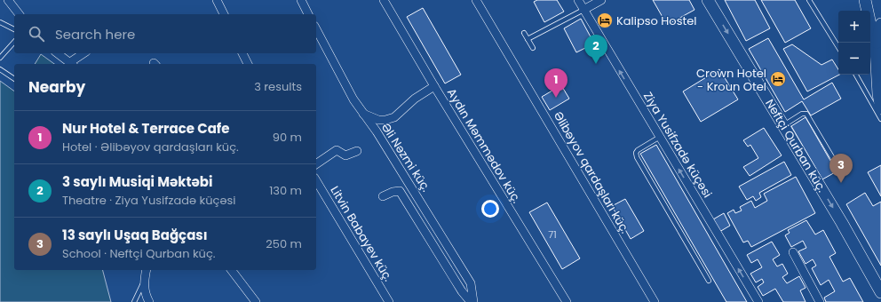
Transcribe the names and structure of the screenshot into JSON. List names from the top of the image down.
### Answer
{
  "streets": {
    "street": [
      "Ziya Yusifzadə küçəsi",
      "Aydın Məmmədov küç.",
      "Neftçi Qurban küç.",
      "Əli Nəzmi küç.",
      "Əlibəyov qardaşları küç.",
      "Litvin Babayev küç."
    ]
  },
  "one_way": ["Ziya Yusifzadə küçəsi", "Neftçi Qurban küç."],
  "places": {
    "hotel": ["Kalipso Hostel", "Crown Hotel - Kroun Otel"]
  },
  "house_numbers": ["71"],
  "page": {
    "map_buttons": ["+", "−"],
    "search": "Search here",
    "pins": ["2", "1", "3"],
    "heading": ["Nearby", "3 results"],
    "list": [
      {
        "mark": "1",
        "name": "Nur Hotel & Terrace Cafe",
        "note": "Hotel · Əlibəyov qardaşları küç.",
        "value": "90 m"
      },
      {
        "mark": "2",
        "name": "3 saylı Musiqi Məktəbi",
        "note": "Theatre · Ziya Yusifzadə küçəsi",
        "value": "130 m"
      },
      {
        "mark": "3",
        "name": "13 saylı Uşaq Bağçası",
        "note": "School · Neftçi Qurban küç.",
        "value": "250 m"
      }
    ]
  }
}
